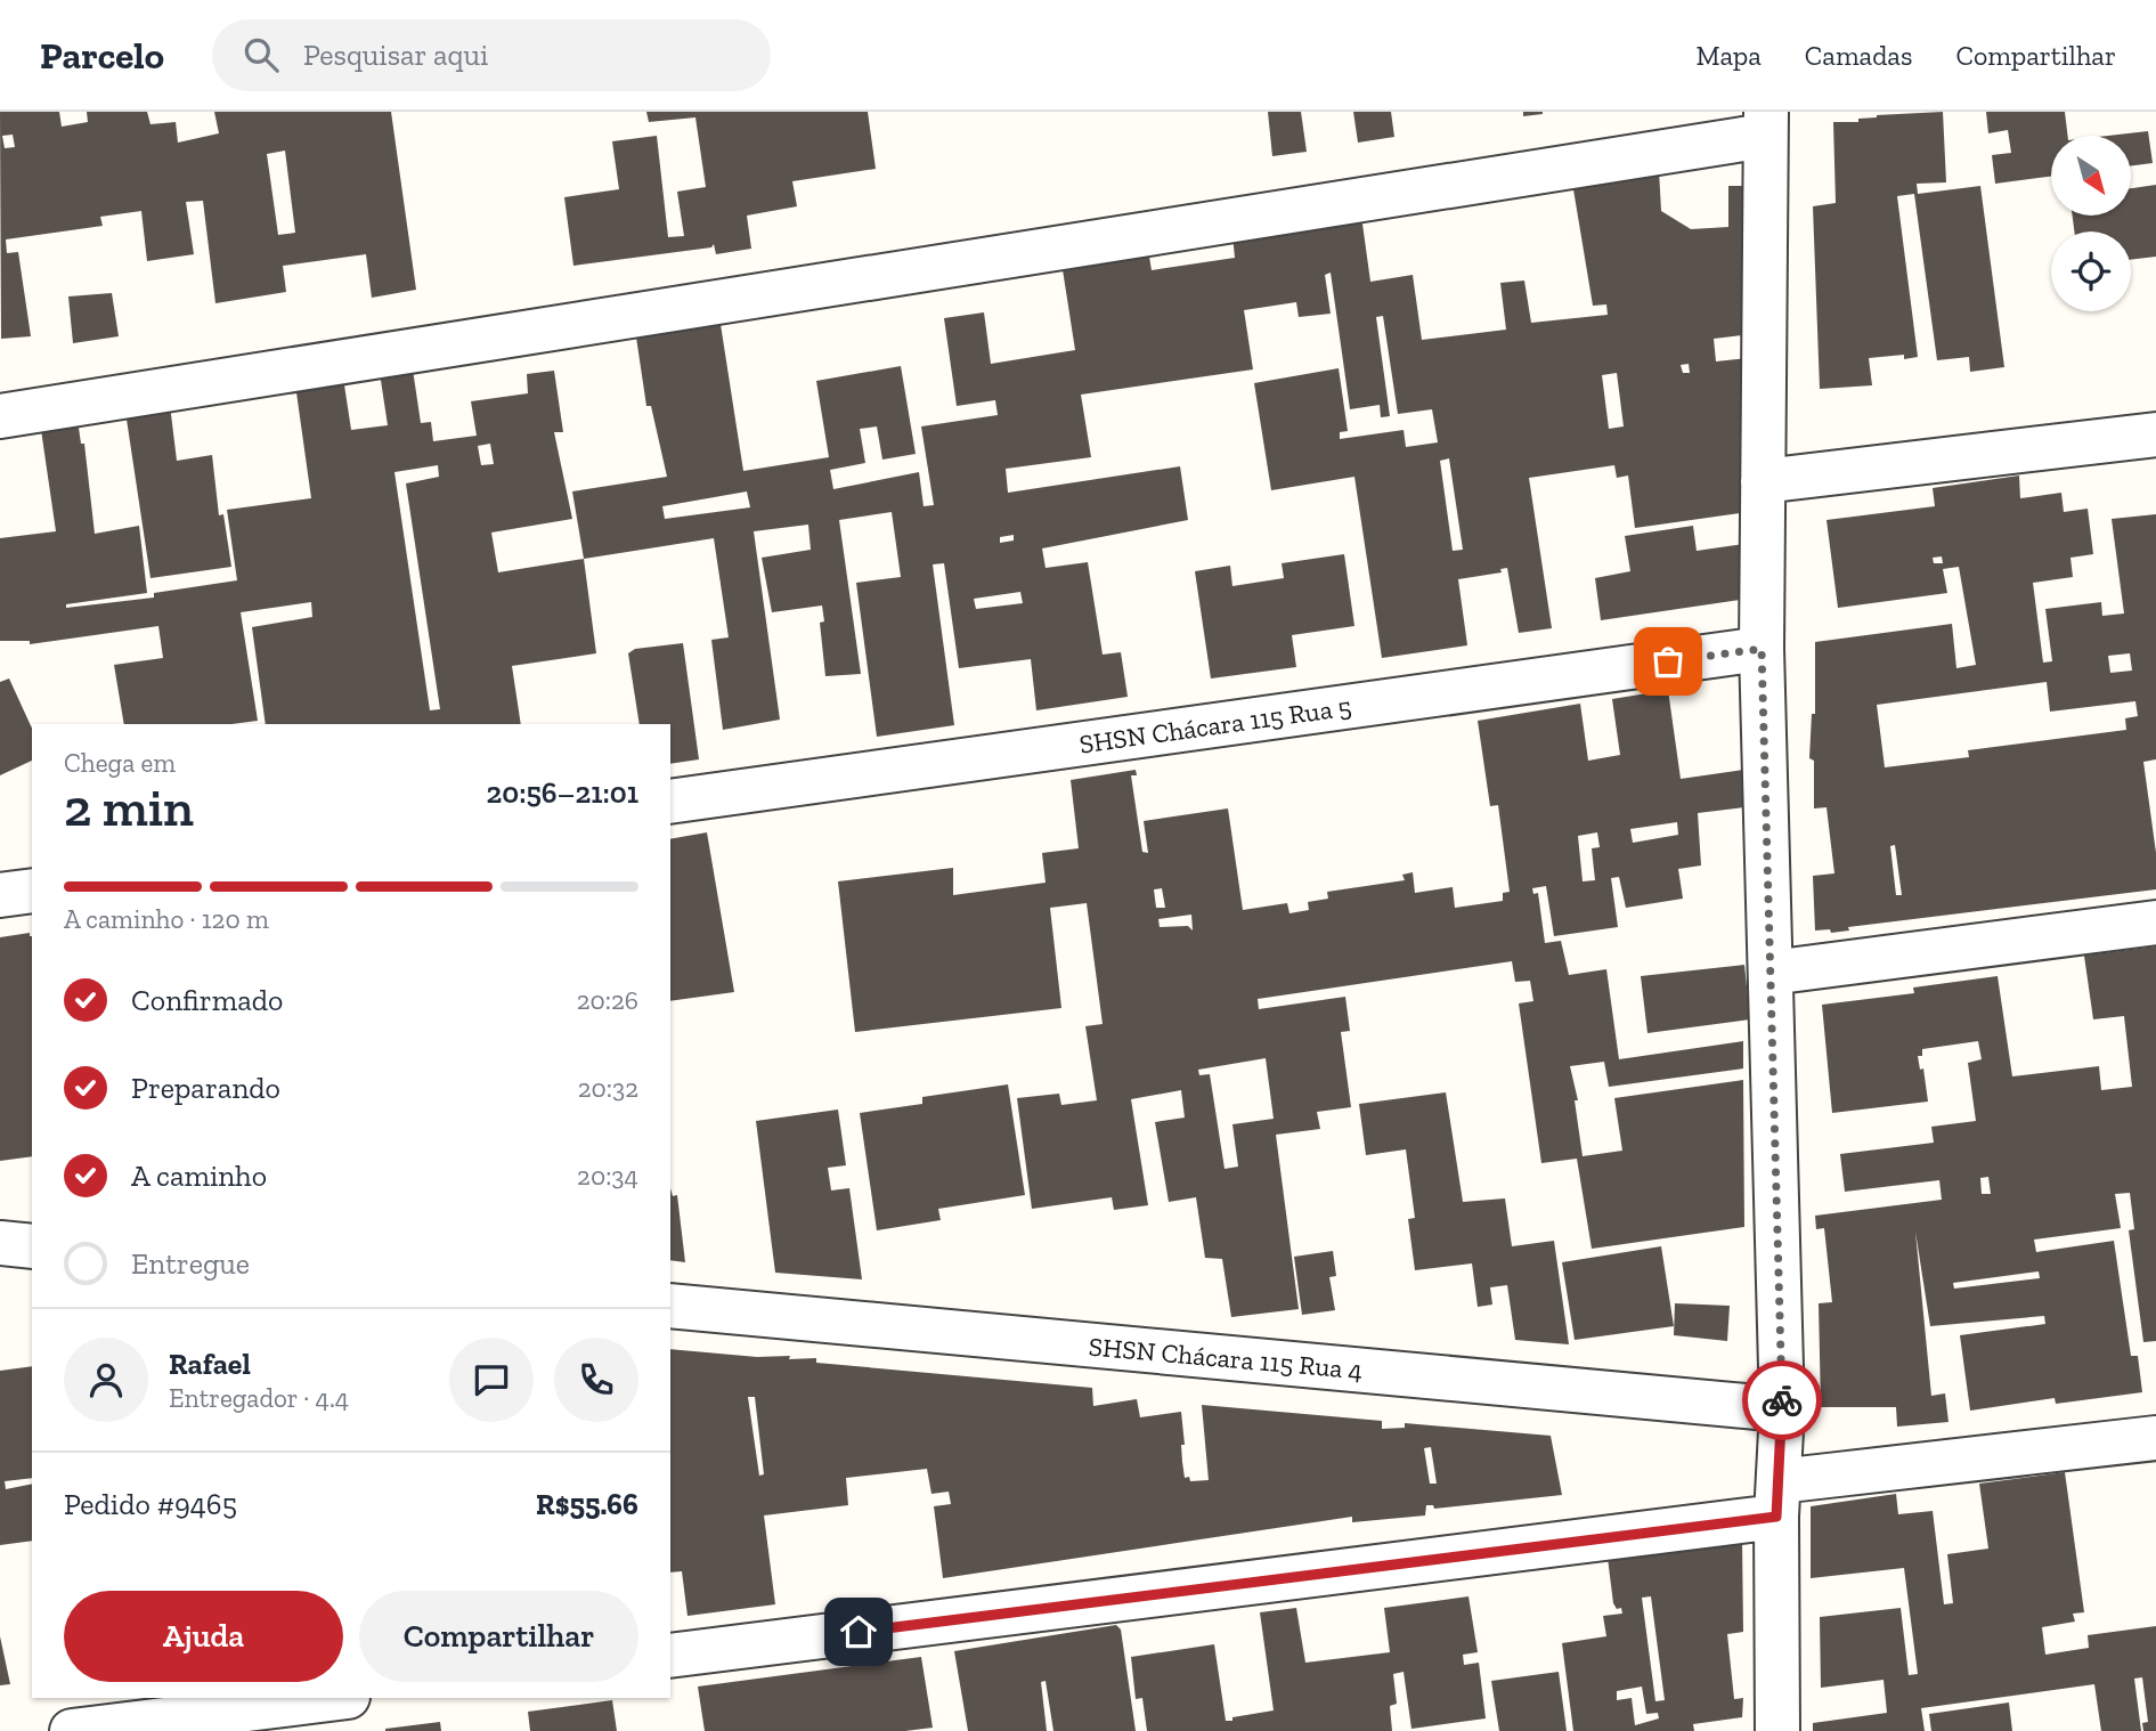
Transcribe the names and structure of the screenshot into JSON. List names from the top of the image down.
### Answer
{
  "streets": {
    "street": ["SHSN Chácara 115 Rua 5", "SHSN Chácara 115 Rua 4"]
  },
  "north": "bottom right",
  "page": {
    "header": "Parcelo",
    "search": "Pesquisar aqui",
    "nav": ["Mapa", "Camadas", "Compartilhar"],
    "heading": ["2 min", "Chega em", "20:56–21:01"],
    "panel": [
      "Rafael",
      "Entregador · 4.4",
      "Pedido #9465",
      "R$55.66"
    ],
    "bar": "A caminho · 120 m",
    "list": [
      ["Confirmado", "20:26"],
      ["Preparando", "20:32"],
      ["A caminho", "20:34"],
      "Entregue"
    ],
    "buttons": ["Ajuda", "Compartilhar"]
  }
}
